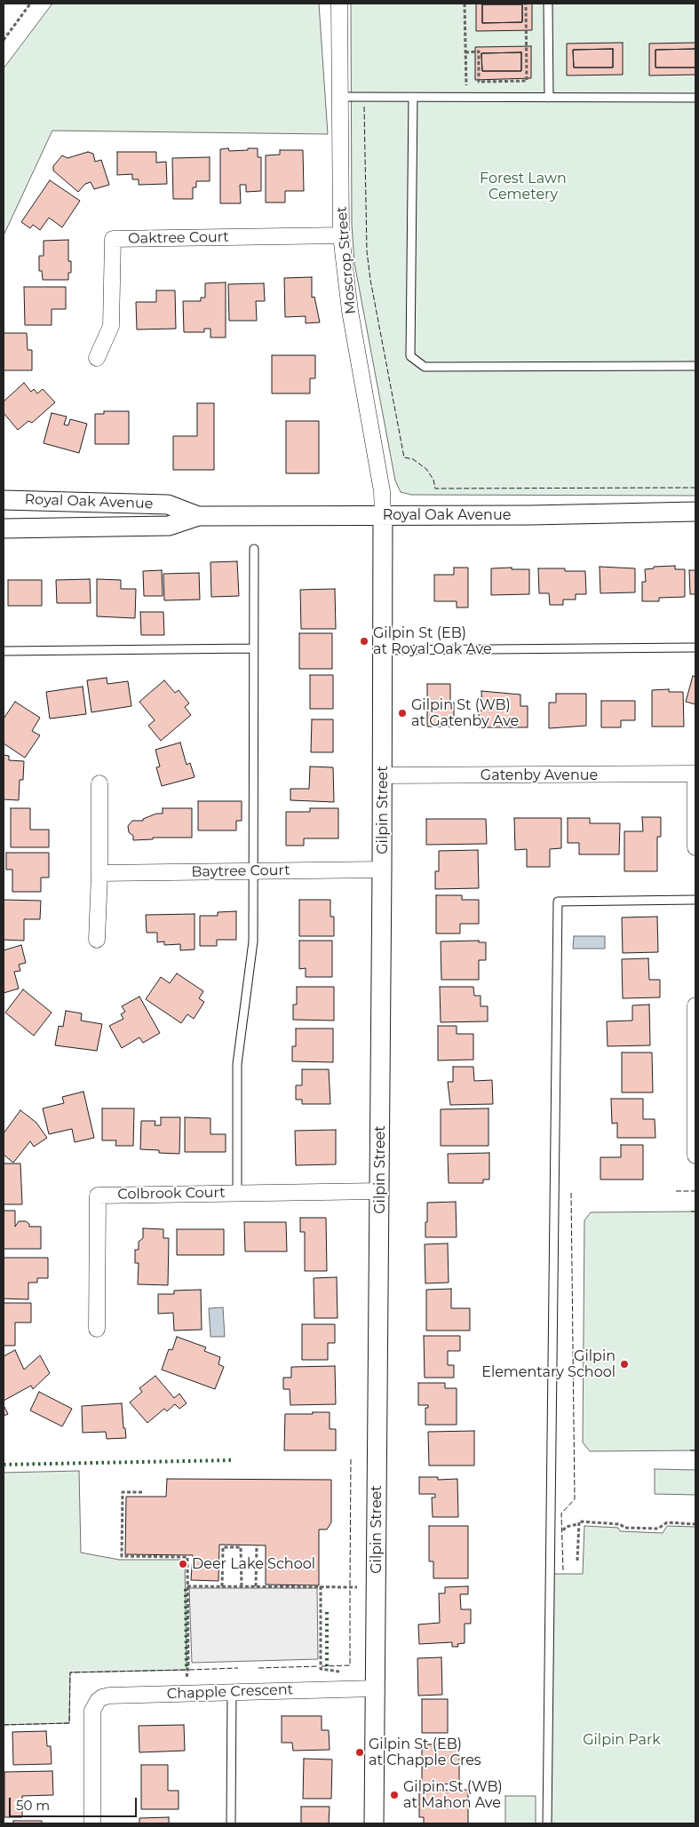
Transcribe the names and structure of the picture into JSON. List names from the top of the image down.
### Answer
{
  "streets": {
    "street": [
      "Oaktree Court",
      "Moscrop Street",
      "Royal Oak Avenue",
      "Gatenby Avenue",
      "Gilpin Street",
      "Baytree Court",
      "Colbrook Court",
      "Chapple Crescent"
    ]
  },
  "crossings": [
    ["Oaktree Court", "Moscrop Street"],
    ["Moscrop Street", "Royal Oak Avenue"],
    ["Moscrop Street", "Gilpin Street"],
    ["Royal Oak Avenue", "Gilpin Street"],
    ["Gatenby Avenue", "Gilpin Street"],
    ["Gilpin Street", "Baytree Court"],
    ["Gilpin Street", "Colbrook Court"],
    ["Gilpin Street", "Chapple Crescent"]
  ],
  "parks": ["Forest Lawn Cemetery", "Gilpin Park"],
  "places": [
    "Gilpin St (EB) at Royal Oak Ave",
    "Gilpin St (WB) at Gatenby Ave",
    "Gilpin Elementary School",
    "Deer Lake School",
    "Gilpin St (EB) at Chapple Cres",
    "Gilpin St (WB) at Mahon Ave"
  ],
  "scale_bar": "50 m"
}
